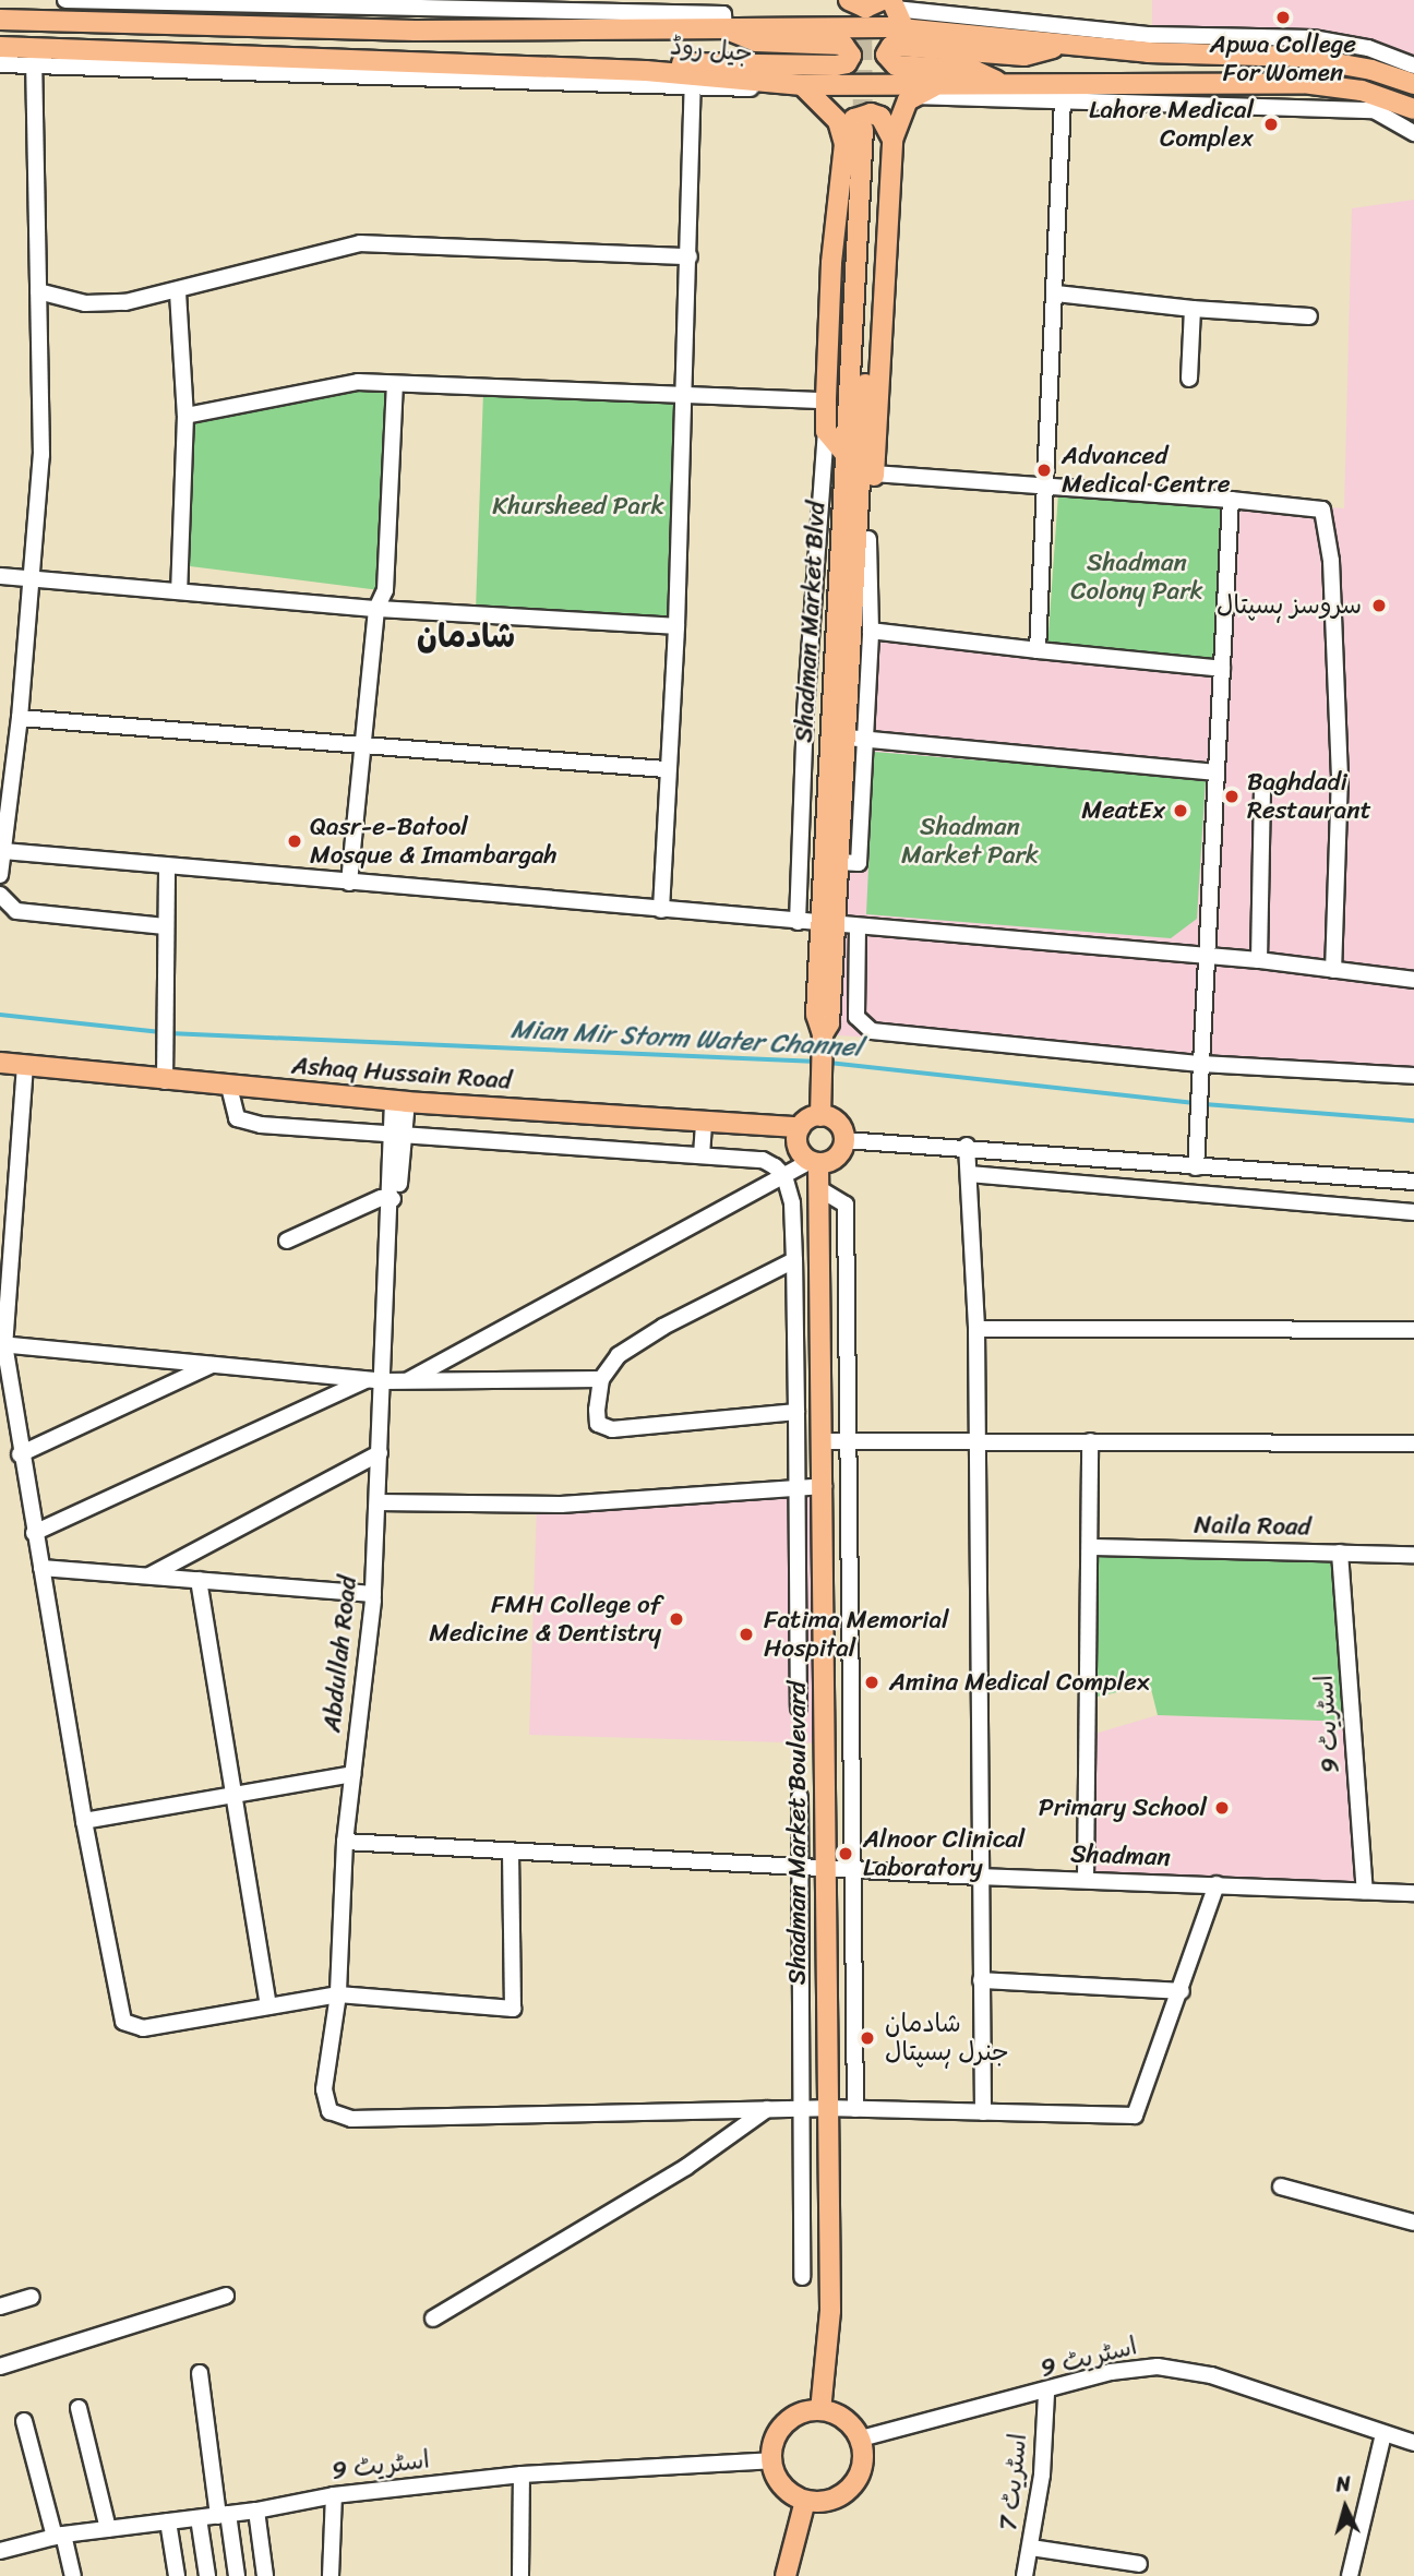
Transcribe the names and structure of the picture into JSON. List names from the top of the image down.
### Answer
{
  "streets": {
    "main road": [
      "جیل روڈ",
      "Shadman Market Blvd",
      "Ashaq Hussain Road",
      "Shadman Market Boulevard"
    ],
    "street": [
      "Naila Road",
      "Abdullah Road",
      "اسٹریٹ 9",
      "Shadman",
      "اسٹریٹ 7"
    ]
  },
  "crossings": [
    ["Shadman Market Blvd", "Ashaq Hussain Road"],
    ["Shadman Market Blvd", "Shadman Market Boulevard"],
    ["Ashaq Hussain Road", "Abdullah Road"],
    ["Ashaq Hussain Road", "Shadman Market Boulevard"],
    ["Naila Road", "اسٹریٹ 9"],
    ["Abdullah Road", "Shadman"],
    ["اسٹریٹ 9", "Shadman Market Boulevard"],
    ["اسٹریٹ 9", "Shadman"],
    ["اسٹریٹ 9", "اسٹریٹ 7"],
    ["Shadman Market Boulevard", "Shadman"]
  ],
  "districts": ["شادمان"],
  "water": ["Mian Mir Storm Water Channel"],
  "parks": ["Khursheed Park", "Shadman Colony Park", "Shadman Market Park"],
  "places": [
    "Apwa College For Women",
    "Lahore Medical Complex",
    "Advanced Medical Centre",
    "سروسز ہسپتال",
    "Baghdadi Restaurant",
    "MeatEx",
    "Qasr-e-Batool Mosque & Imambargah",
    "FMH College of Medicine & Dentistry",
    "Fatima Memorial Hospital",
    "Amina Medical Complex",
    "Primary School",
    "Alnoor Clinical Laboratory",
    "شادمان جنرل ہسپتال"
  ],
  "north": "top"
}
